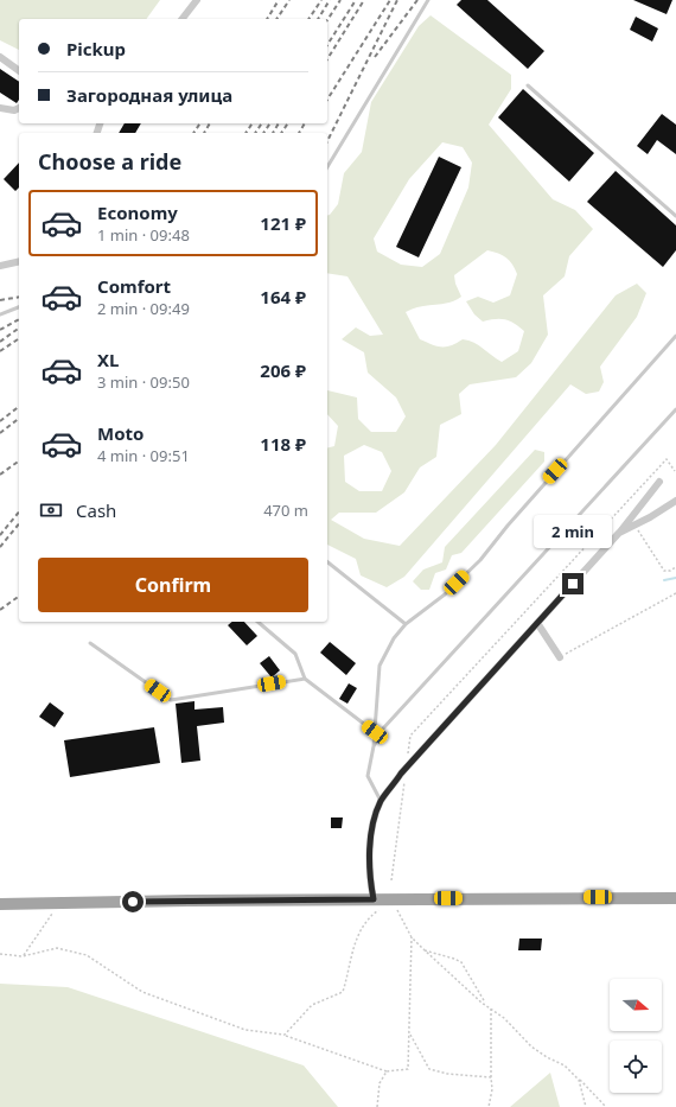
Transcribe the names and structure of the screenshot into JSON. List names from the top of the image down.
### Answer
{
  "north": "right",
  "page": {
    "banner": ["Pickup", "Загородная улица"],
    "heading": "Choose a ride",
    "list": [
      {
        "name": "Economy",
        "note": "1 min · 09:48",
        "value": "121 ₽"
      },
      {
        "name": "Comfort",
        "note": "2 min · 09:49",
        "value": "164 ₽"
      },
      {
        "name": "XL",
        "note": "3 min · 09:50",
        "value": "206 ₽"
      },
      {
        "name": "Moto",
        "note": "4 min · 09:51",
        "value": "118 ₽"
      }
    ],
    "pay": ["Cash", "470 m"],
    "bubble": "2 min",
    "buttons": "Confirm"
  }
}
